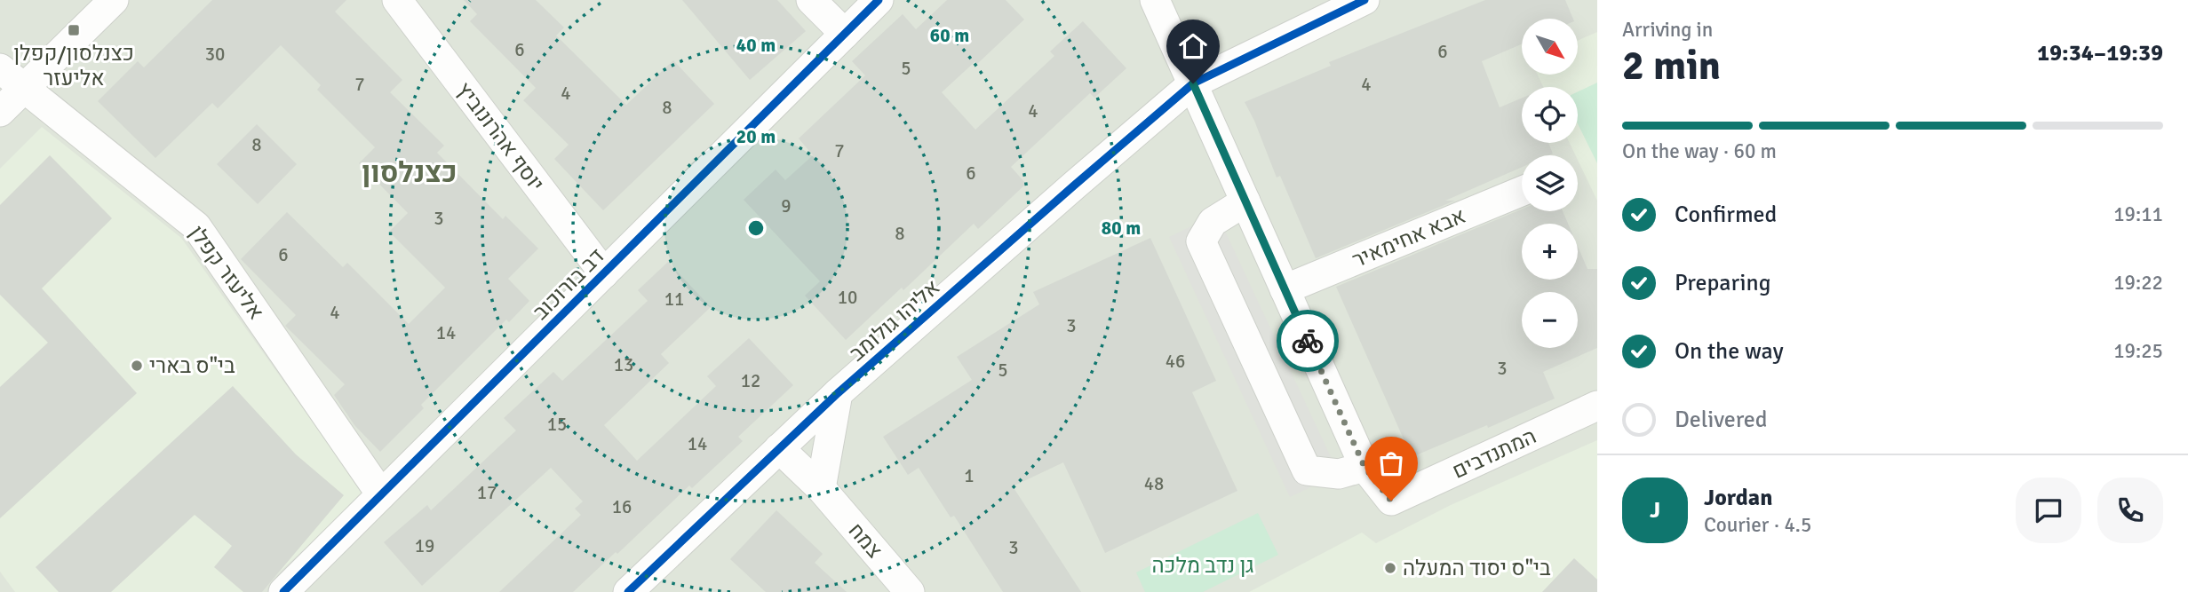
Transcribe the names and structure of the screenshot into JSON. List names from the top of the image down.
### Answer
{
  "streets": {
    "street": [
      "יוסף אהרונוביץ",
      "אבא אחימאיר",
      "אליעזר קפלן",
      "דב בורוכוב",
      "אליהו גולומב",
      "המתנדבים",
      "צמח"
    ]
  },
  "crossings": [
    ["יוסף אהרונוביץ", "דב בורוכוב"],
    ["אליעזר קפלן", "דב בורוכוב"],
    ["אליהו גולומב", "צמח"]
  ],
  "districts": ["כצנלסון"],
  "parks": ["גן נדב מלכה"],
  "places": {
    "transit": ["כצנלסון/קפלן אליעזר"],
    "other": ["בי\"ס בארי", "בי\"ס יסוד המעלה"]
  },
  "house_numbers": [
    "6",
    "6",
    "30",
    "5",
    "7",
    "4",
    "4",
    "8",
    "4",
    "8",
    "7",
    "6",
    "9",
    "3",
    "8",
    "6",
    "10",
    "11",
    "4",
    "3",
    "14",
    "46",
    "13",
    "3",
    "5",
    "12",
    "15",
    "14",
    "1",
    "48",
    "17",
    "16",
    "19",
    "3"
  ],
  "north": "bottom right",
  "page": {
    "heading": ["2 min", "Arriving in", "19:34–19:39"],
    "panel": ["Jordan", "Courier · 4.5"],
    "map_buttons": ["+", "−"],
    "bar": "On the way · 60 m",
    "list": [
      ["Confirmed", "19:11"],
      ["Preparing", "19:22"],
      ["On the way", "19:25"],
      "Delivered"
    ],
    "round": "J"
  },
  "rings": [
    "60 m",
    "40 m",
    "20 m",
    "80 m"
  ]
}
